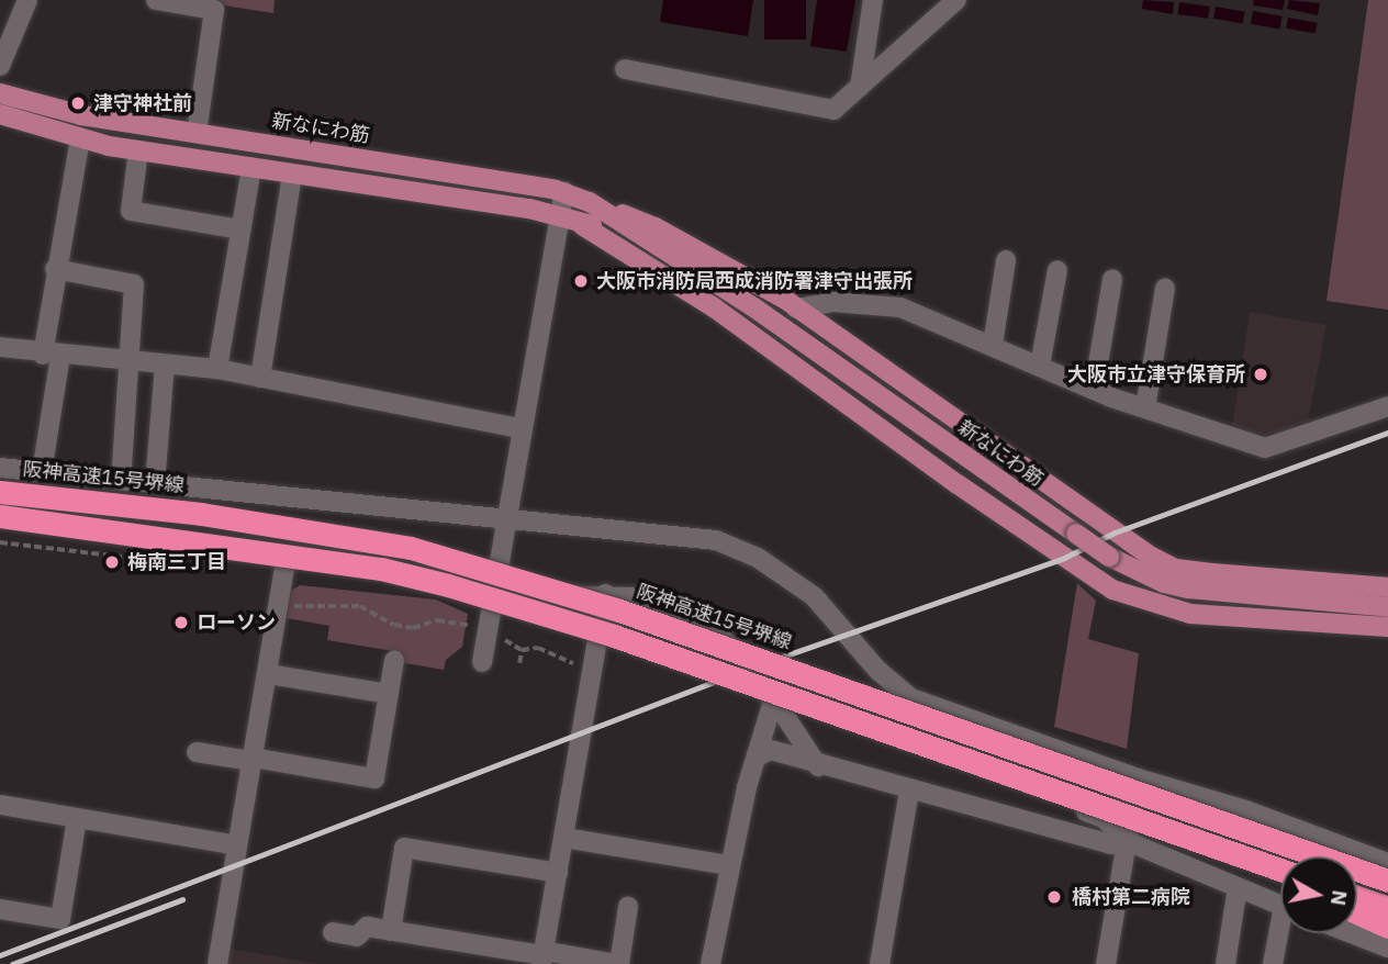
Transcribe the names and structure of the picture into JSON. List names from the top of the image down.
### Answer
{
  "streets": {
    "highway": ["阪神高速15号堺線"],
    "main road": ["新なにわ筋"]
  },
  "places": [
    "津守神社前",
    "大阪市消防局西成消防署津守出張所",
    "大阪市立津守保育所",
    "梅南三丁目",
    "ローソン",
    "橋村第二病院"
  ],
  "north": "right"
}
